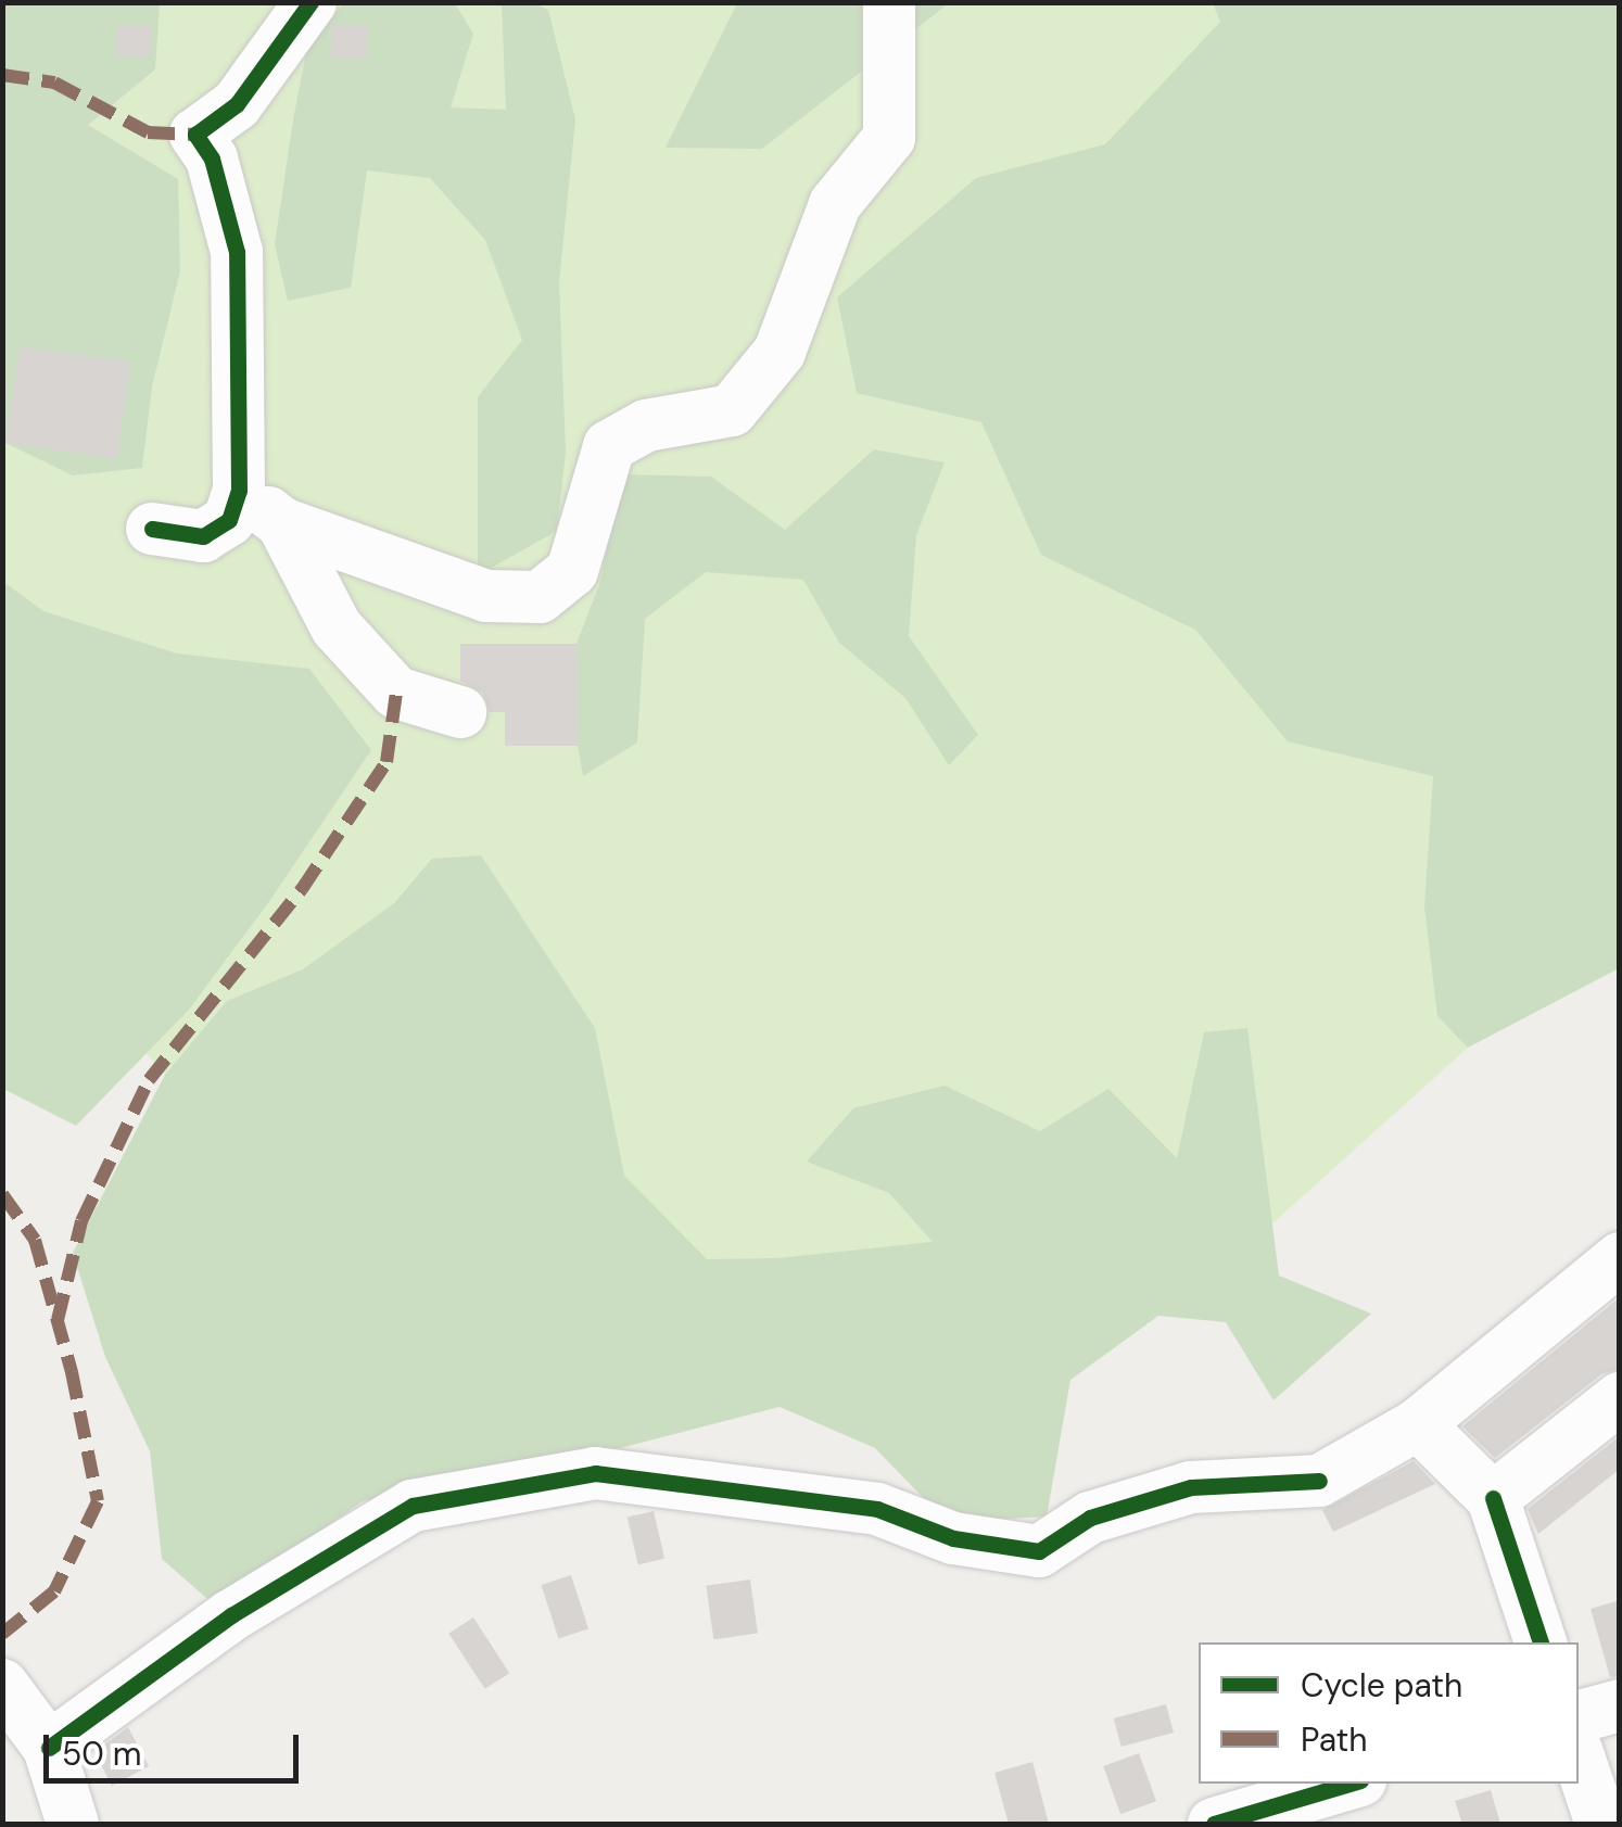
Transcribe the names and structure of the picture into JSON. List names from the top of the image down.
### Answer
{
  "legend": ["Cycle path", "Path"],
  "scale_bar": "50 m"
}
